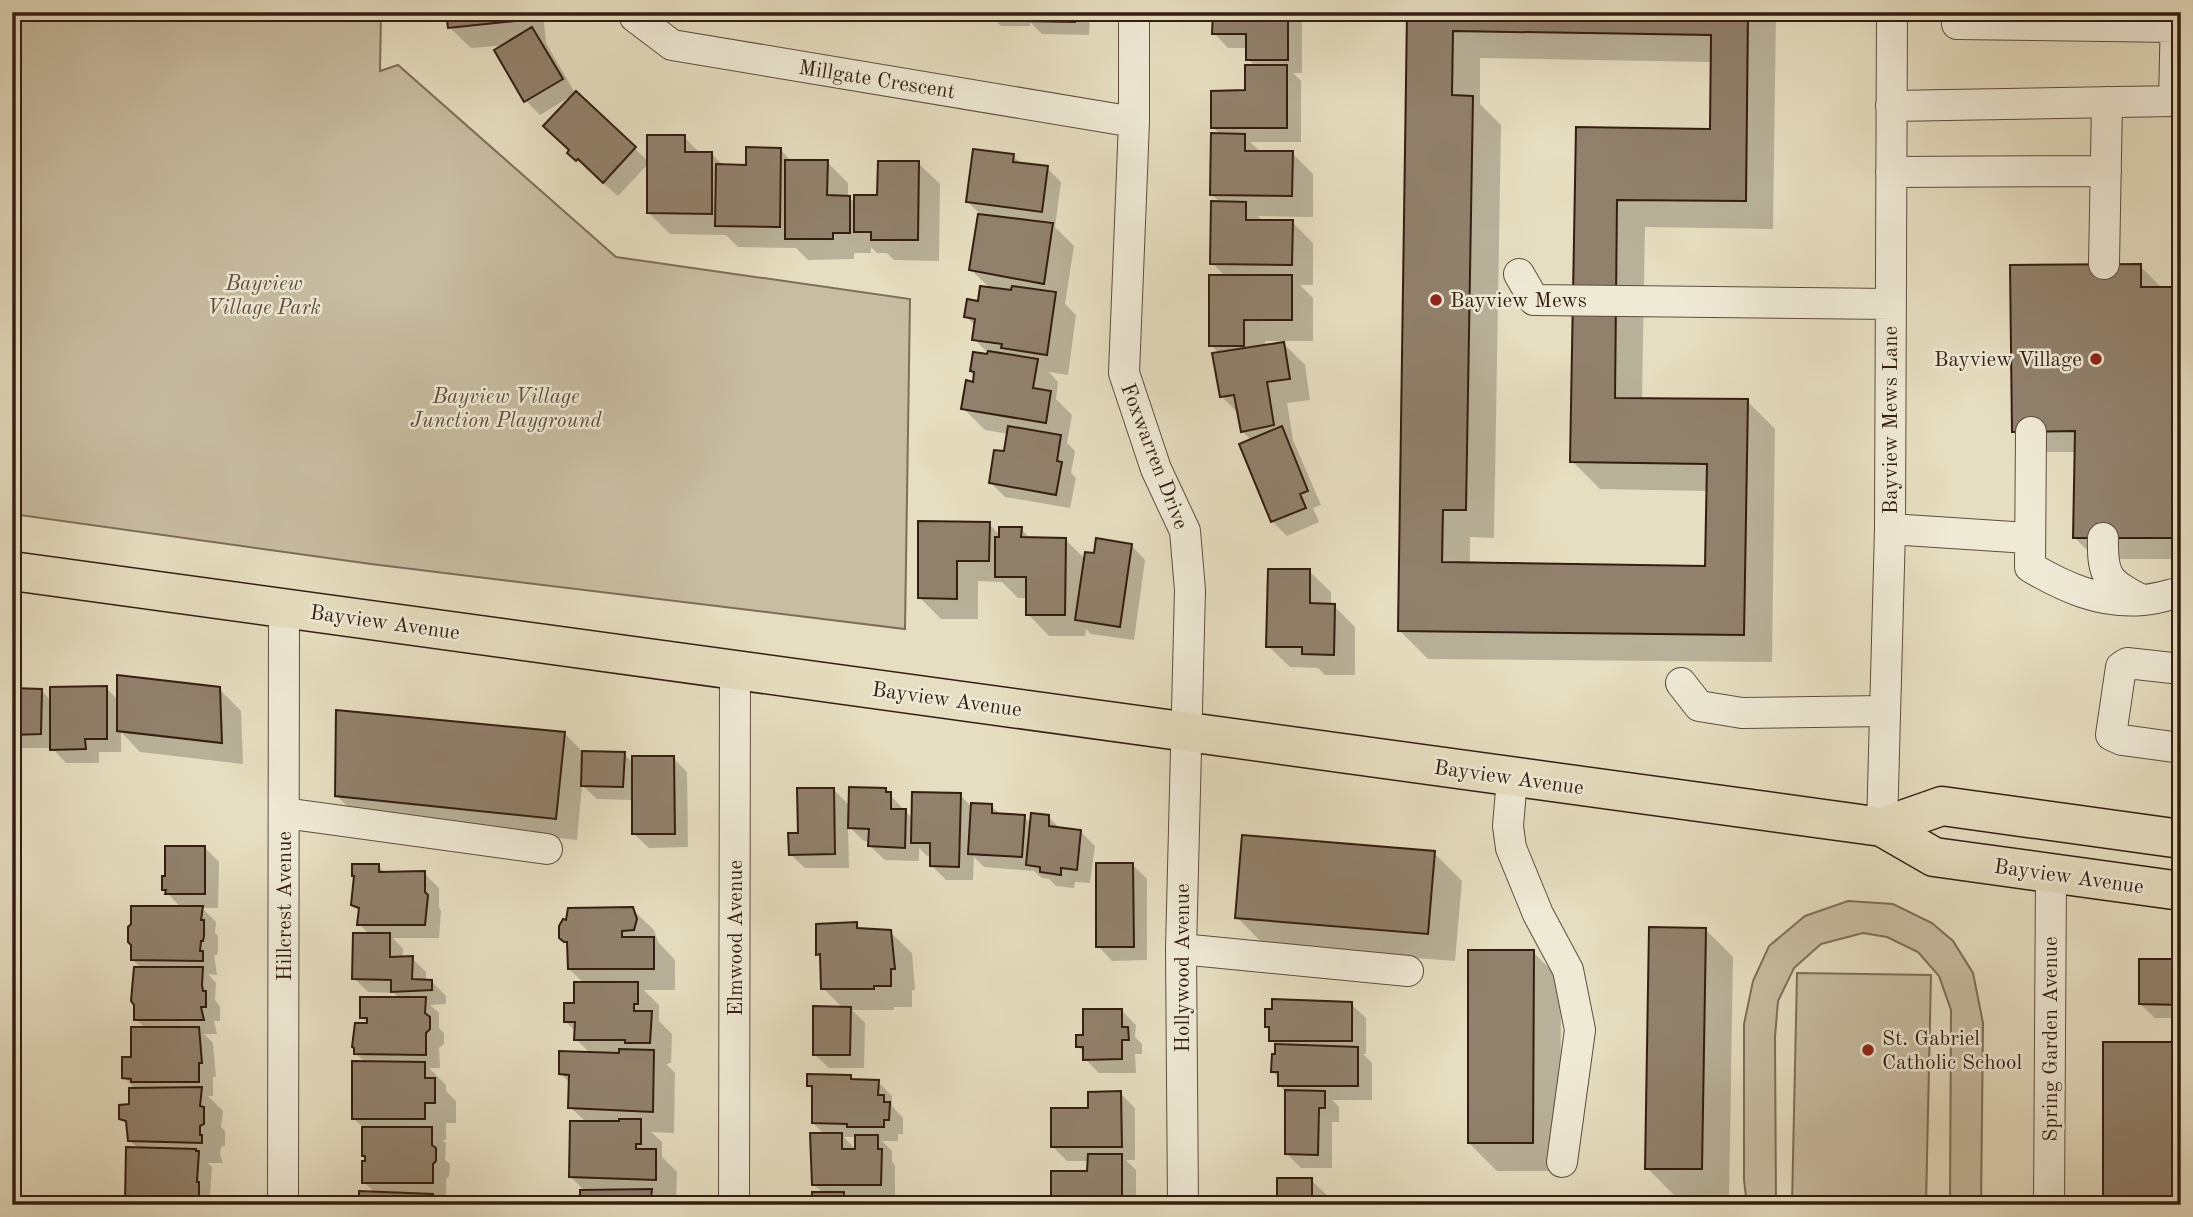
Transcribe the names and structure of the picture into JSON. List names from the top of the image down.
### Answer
{
  "streets": {
    "main road": ["Bayview Avenue"],
    "street": [
      "Millgate Crescent",
      "Bayview Mews Lane",
      "Foxwarren Drive",
      "Hillcrest Avenue",
      "Elmwood Avenue",
      "Hollywood Avenue",
      "Spring Garden Avenue"
    ]
  },
  "crossings": [
    ["Millgate Crescent", "Foxwarren Drive"],
    ["Bayview Mews Lane", "Bayview Avenue"],
    ["Foxwarren Drive", "Bayview Avenue"],
    ["Foxwarren Drive", "Hollywood Avenue"],
    ["Bayview Avenue", "Hillcrest Avenue"],
    ["Bayview Avenue", "Elmwood Avenue"],
    ["Bayview Avenue", "Hollywood Avenue"],
    ["Bayview Avenue", "Spring Garden Avenue"]
  ],
  "parks": ["Bayview Village Park", "Bayview Village Junction Playground"],
  "places": ["Bayview Mews", "Bayview Village", "St. Gabriel Catholic School"]
}
